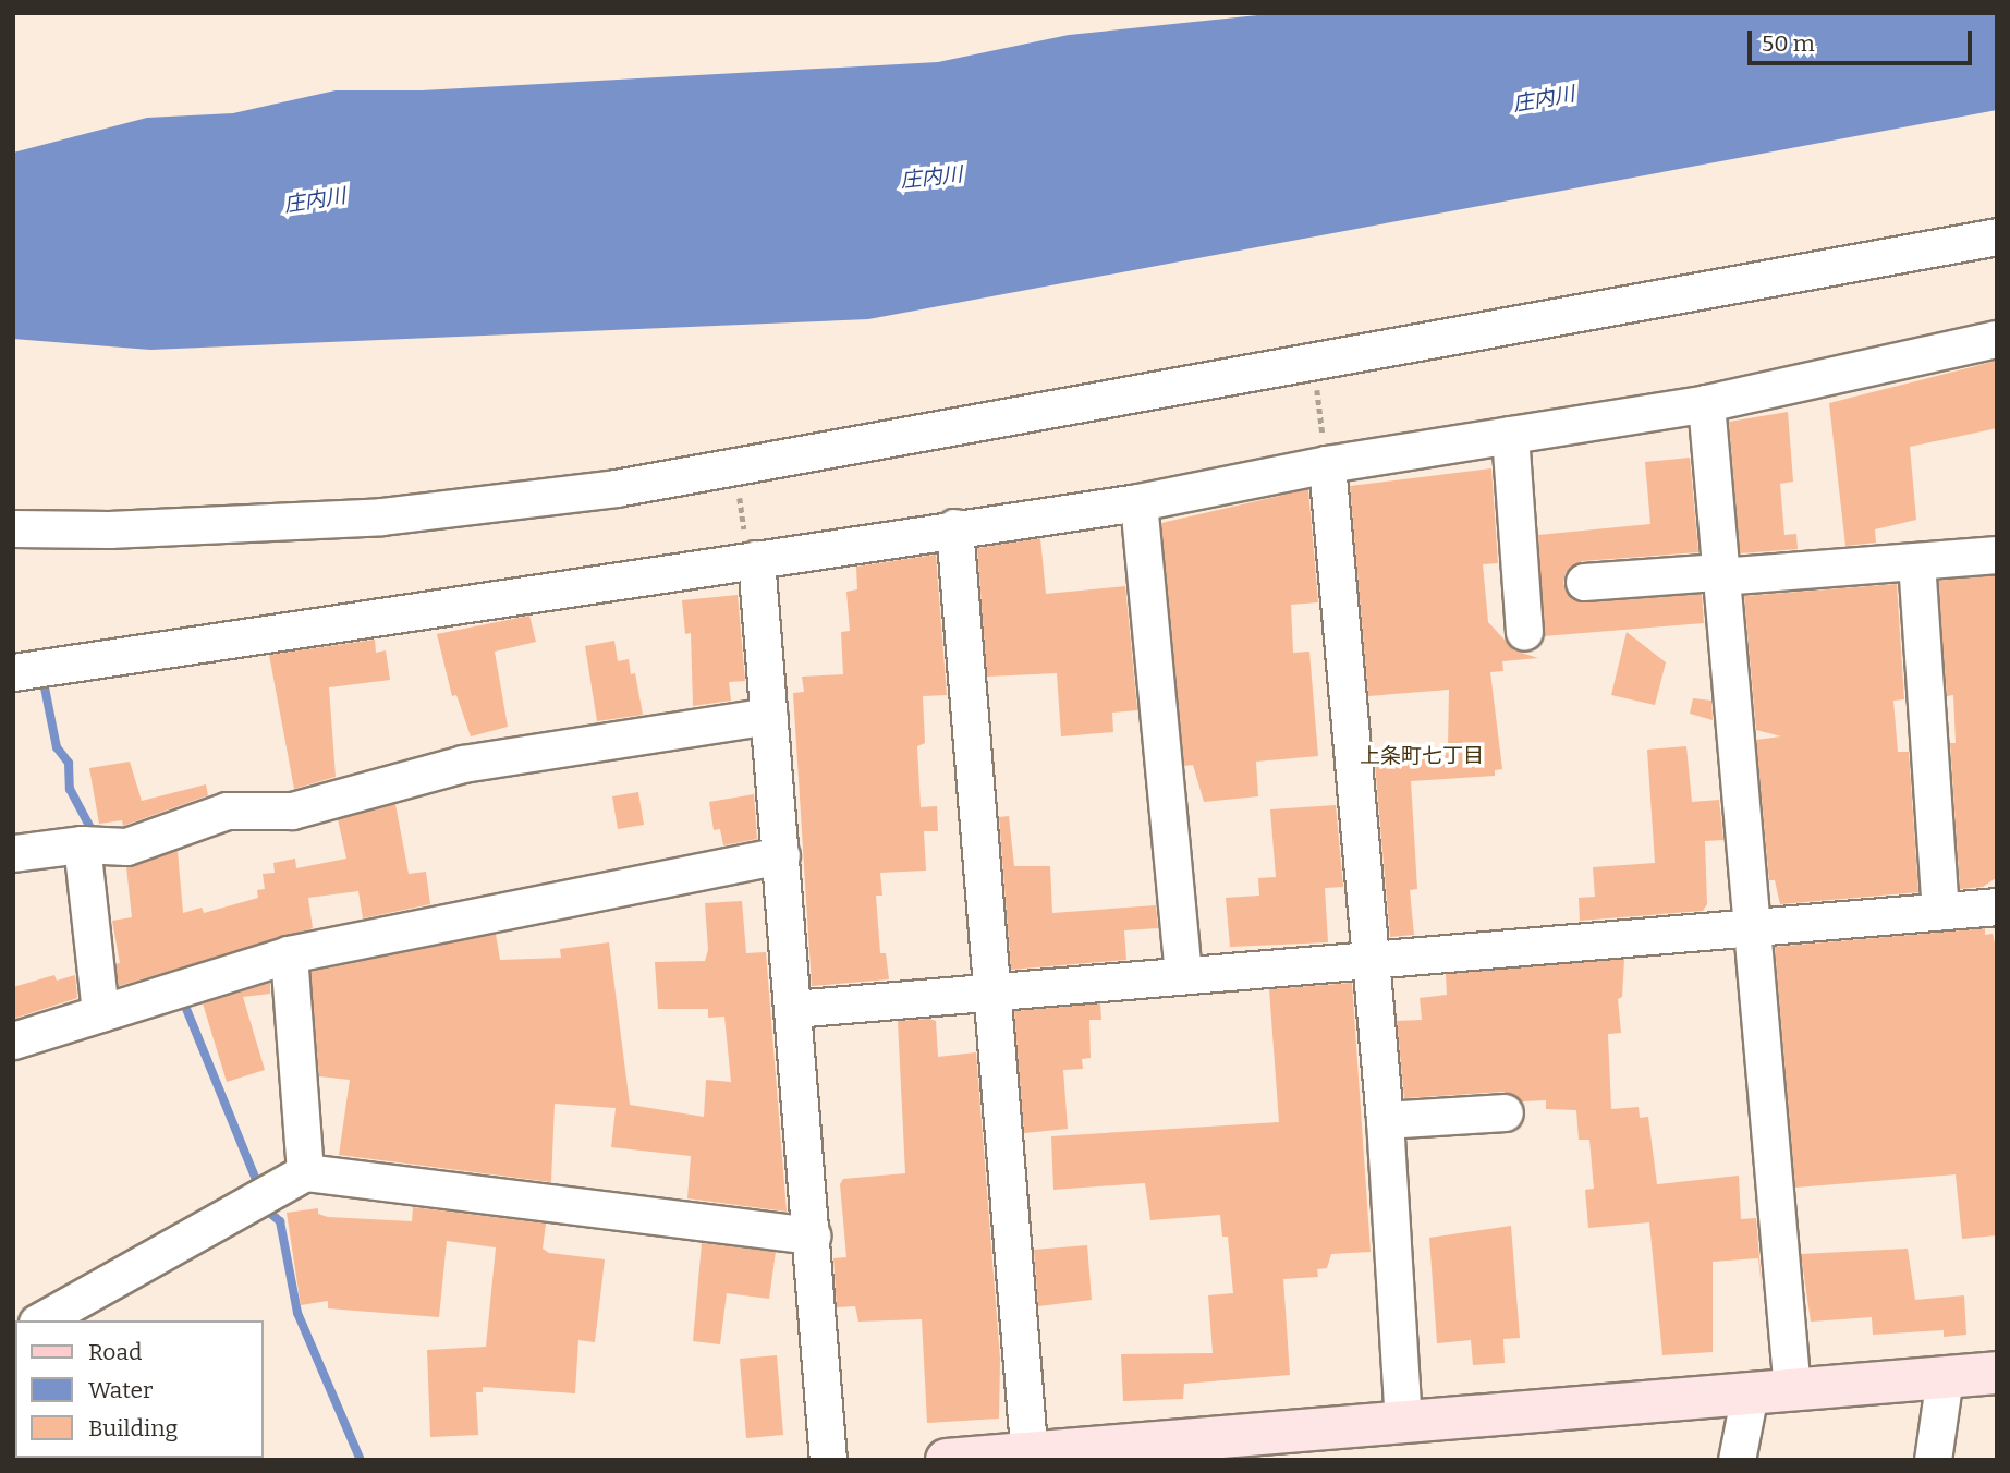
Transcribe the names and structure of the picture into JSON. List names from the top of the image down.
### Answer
{
  "districts": ["上条町七丁目"],
  "water": ["庄内川"],
  "legend": ["Road", "Water", "Building"],
  "scale_bar": "50 m"
}
